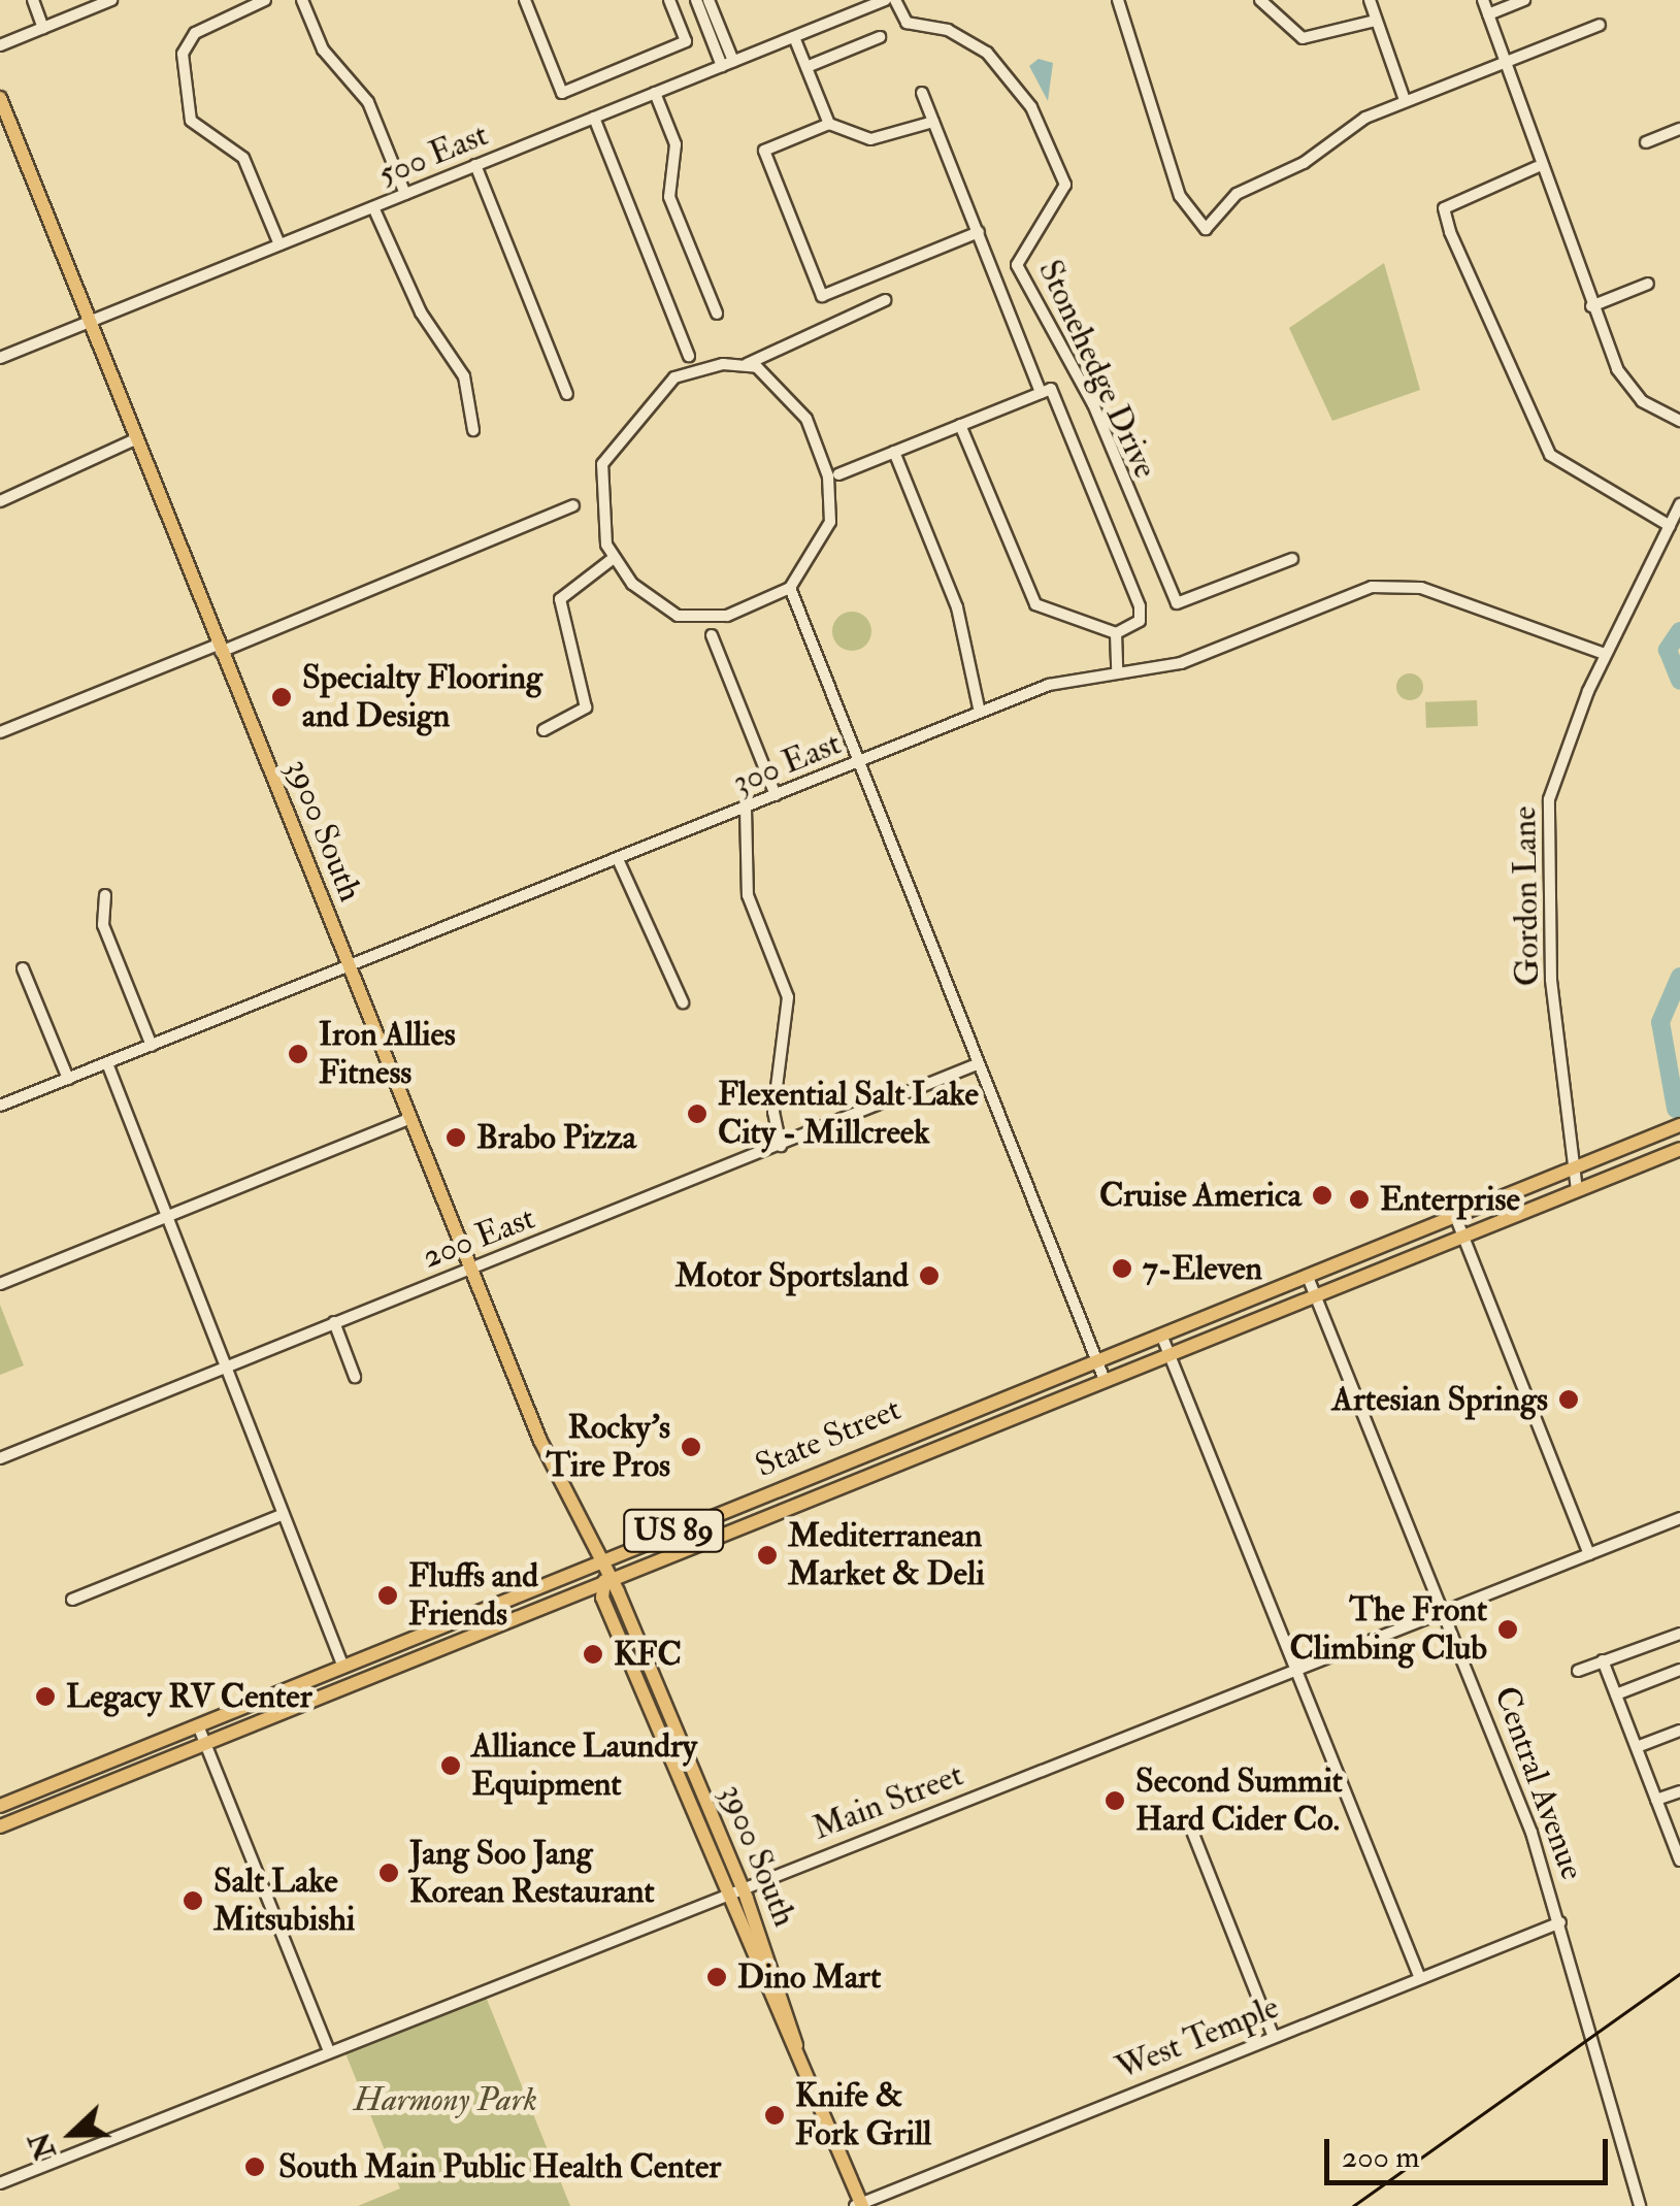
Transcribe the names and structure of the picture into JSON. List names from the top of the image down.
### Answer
{
  "streets": {
    "main road": ["3900 South", "State Street", "US 89"],
    "street": [
      "500 East",
      "Stonehedge Drive",
      "300 East",
      "Gordon Lane",
      "200 East",
      "Central Avenue",
      "Main Street",
      "West Temple"
    ]
  },
  "crossings": [
    ["500 East", "3900 South"],
    ["300 East", "3900 South"],
    ["300 East", "Gordon Lane"],
    ["3900 South", "200 East"],
    ["3900 South", "State Street"],
    ["3900 South", "Main Street"],
    ["3900 South", "West Temple"],
    ["Gordon Lane", "State Street"],
    ["State Street", "Central Avenue"],
    ["Central Avenue", "Main Street"],
    ["Central Avenue", "West Temple"]
  ],
  "parks": ["Harmony Park"],
  "places": [
    "Specialty Flooring and Design",
    "Iron Allies Fitness",
    "Flexential Salt Lake City - Millcreek",
    "Brabo Pizza",
    "Cruise America",
    "Enterprise",
    "7-Eleven",
    "Motor Sportsland",
    "Artesian Springs",
    "Rocky's Tire Pros",
    "Mediterranean Market & Deli",
    "Fluffs and Friends",
    "The Front Climbing Club",
    "KFC",
    "Legacy RV Center",
    "Alliance Laundry Equipment",
    "Second Summit Hard Cider Co.",
    "Jang Soo Jang Korean Restaurant",
    "Salt Lake Mitsubishi",
    "Dino Mart",
    "Knife & Fork Grill",
    "South Main Public Health Center"
  ],
  "scale_bar": "200 m",
  "north": "left"
}
